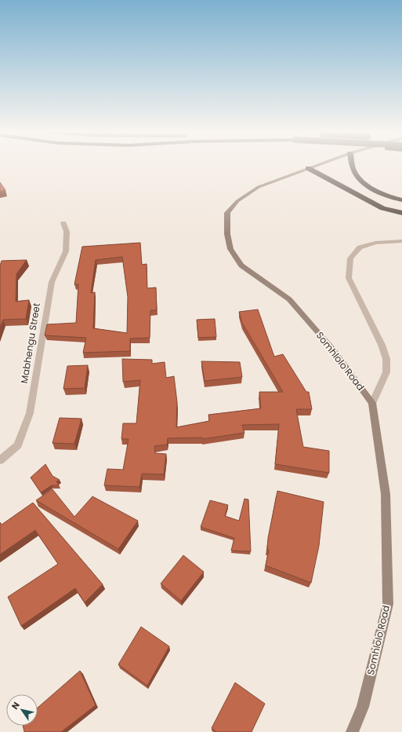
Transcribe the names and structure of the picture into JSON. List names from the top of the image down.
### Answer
{
  "streets": {
    "street": ["Mabhengu Street", "Somhlolo Road"]
  },
  "north": "top left"
}
